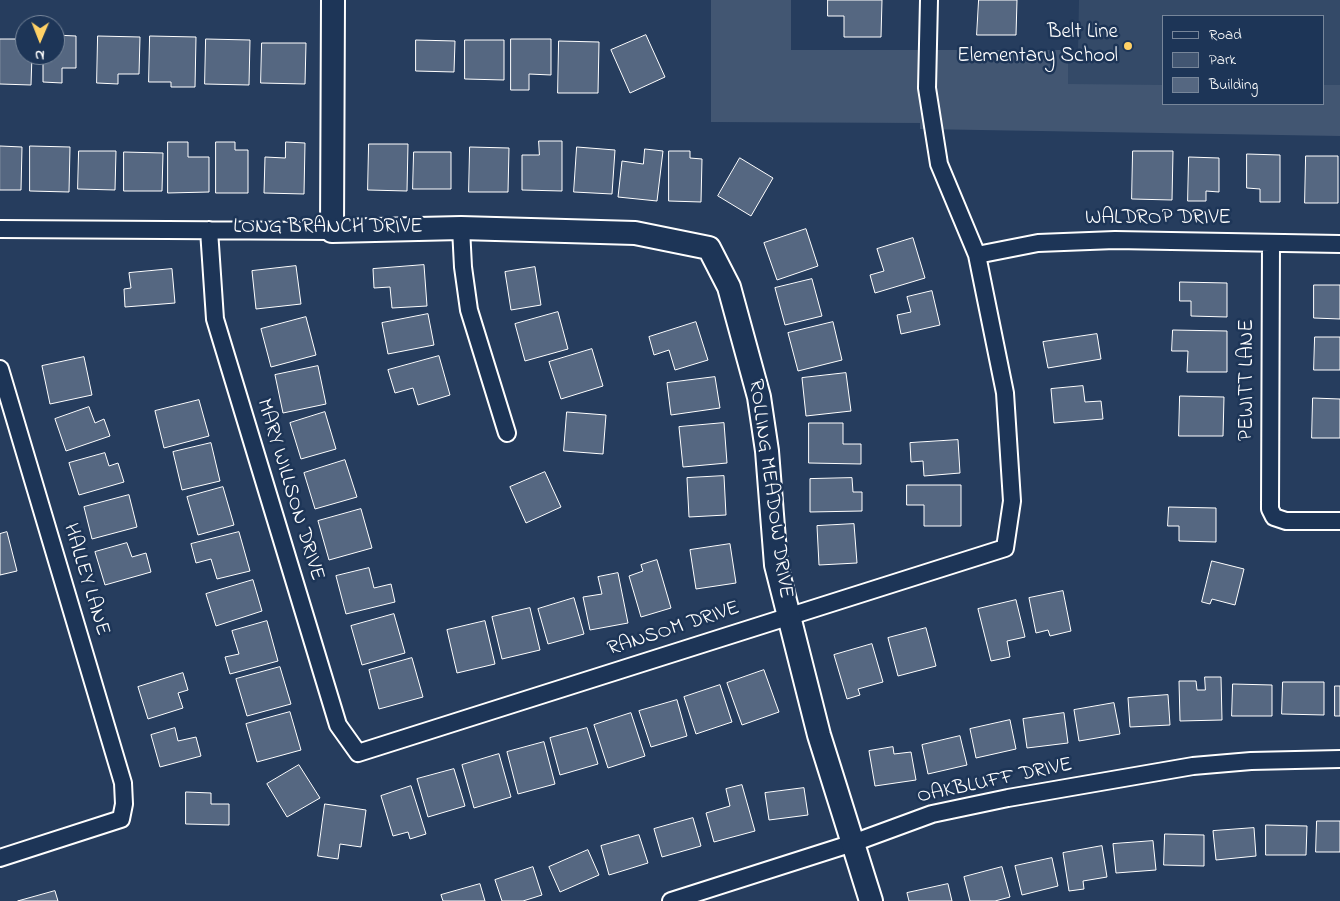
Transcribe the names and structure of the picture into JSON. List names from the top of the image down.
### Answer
{
  "streets": {
    "street": [
      "WALDROP DRIVE",
      "LONG BRANCH DRIVE",
      "PEWITT LANE",
      "ROLLING MEADOW DRIVE",
      "MARY WILLSON DRIVE",
      "HALLEY LANE",
      "RANSOM DRIVE",
      "OAKBLUFF DRIVE"
    ]
  },
  "crossings": [
    ["WALDROP DRIVE", "PEWITT LANE"],
    ["WALDROP DRIVE", "RANSOM DRIVE"],
    ["LONG BRANCH DRIVE", "ROLLING MEADOW DRIVE"],
    ["LONG BRANCH DRIVE", "MARY WILLSON DRIVE"],
    ["ROLLING MEADOW DRIVE", "RANSOM DRIVE"],
    ["ROLLING MEADOW DRIVE", "OAKBLUFF DRIVE"],
    ["MARY WILLSON DRIVE", "RANSOM DRIVE"]
  ],
  "places": ["Belt Line Elementary School"],
  "legend": ["Road", "Park", "Building"],
  "north": "bottom"
}
